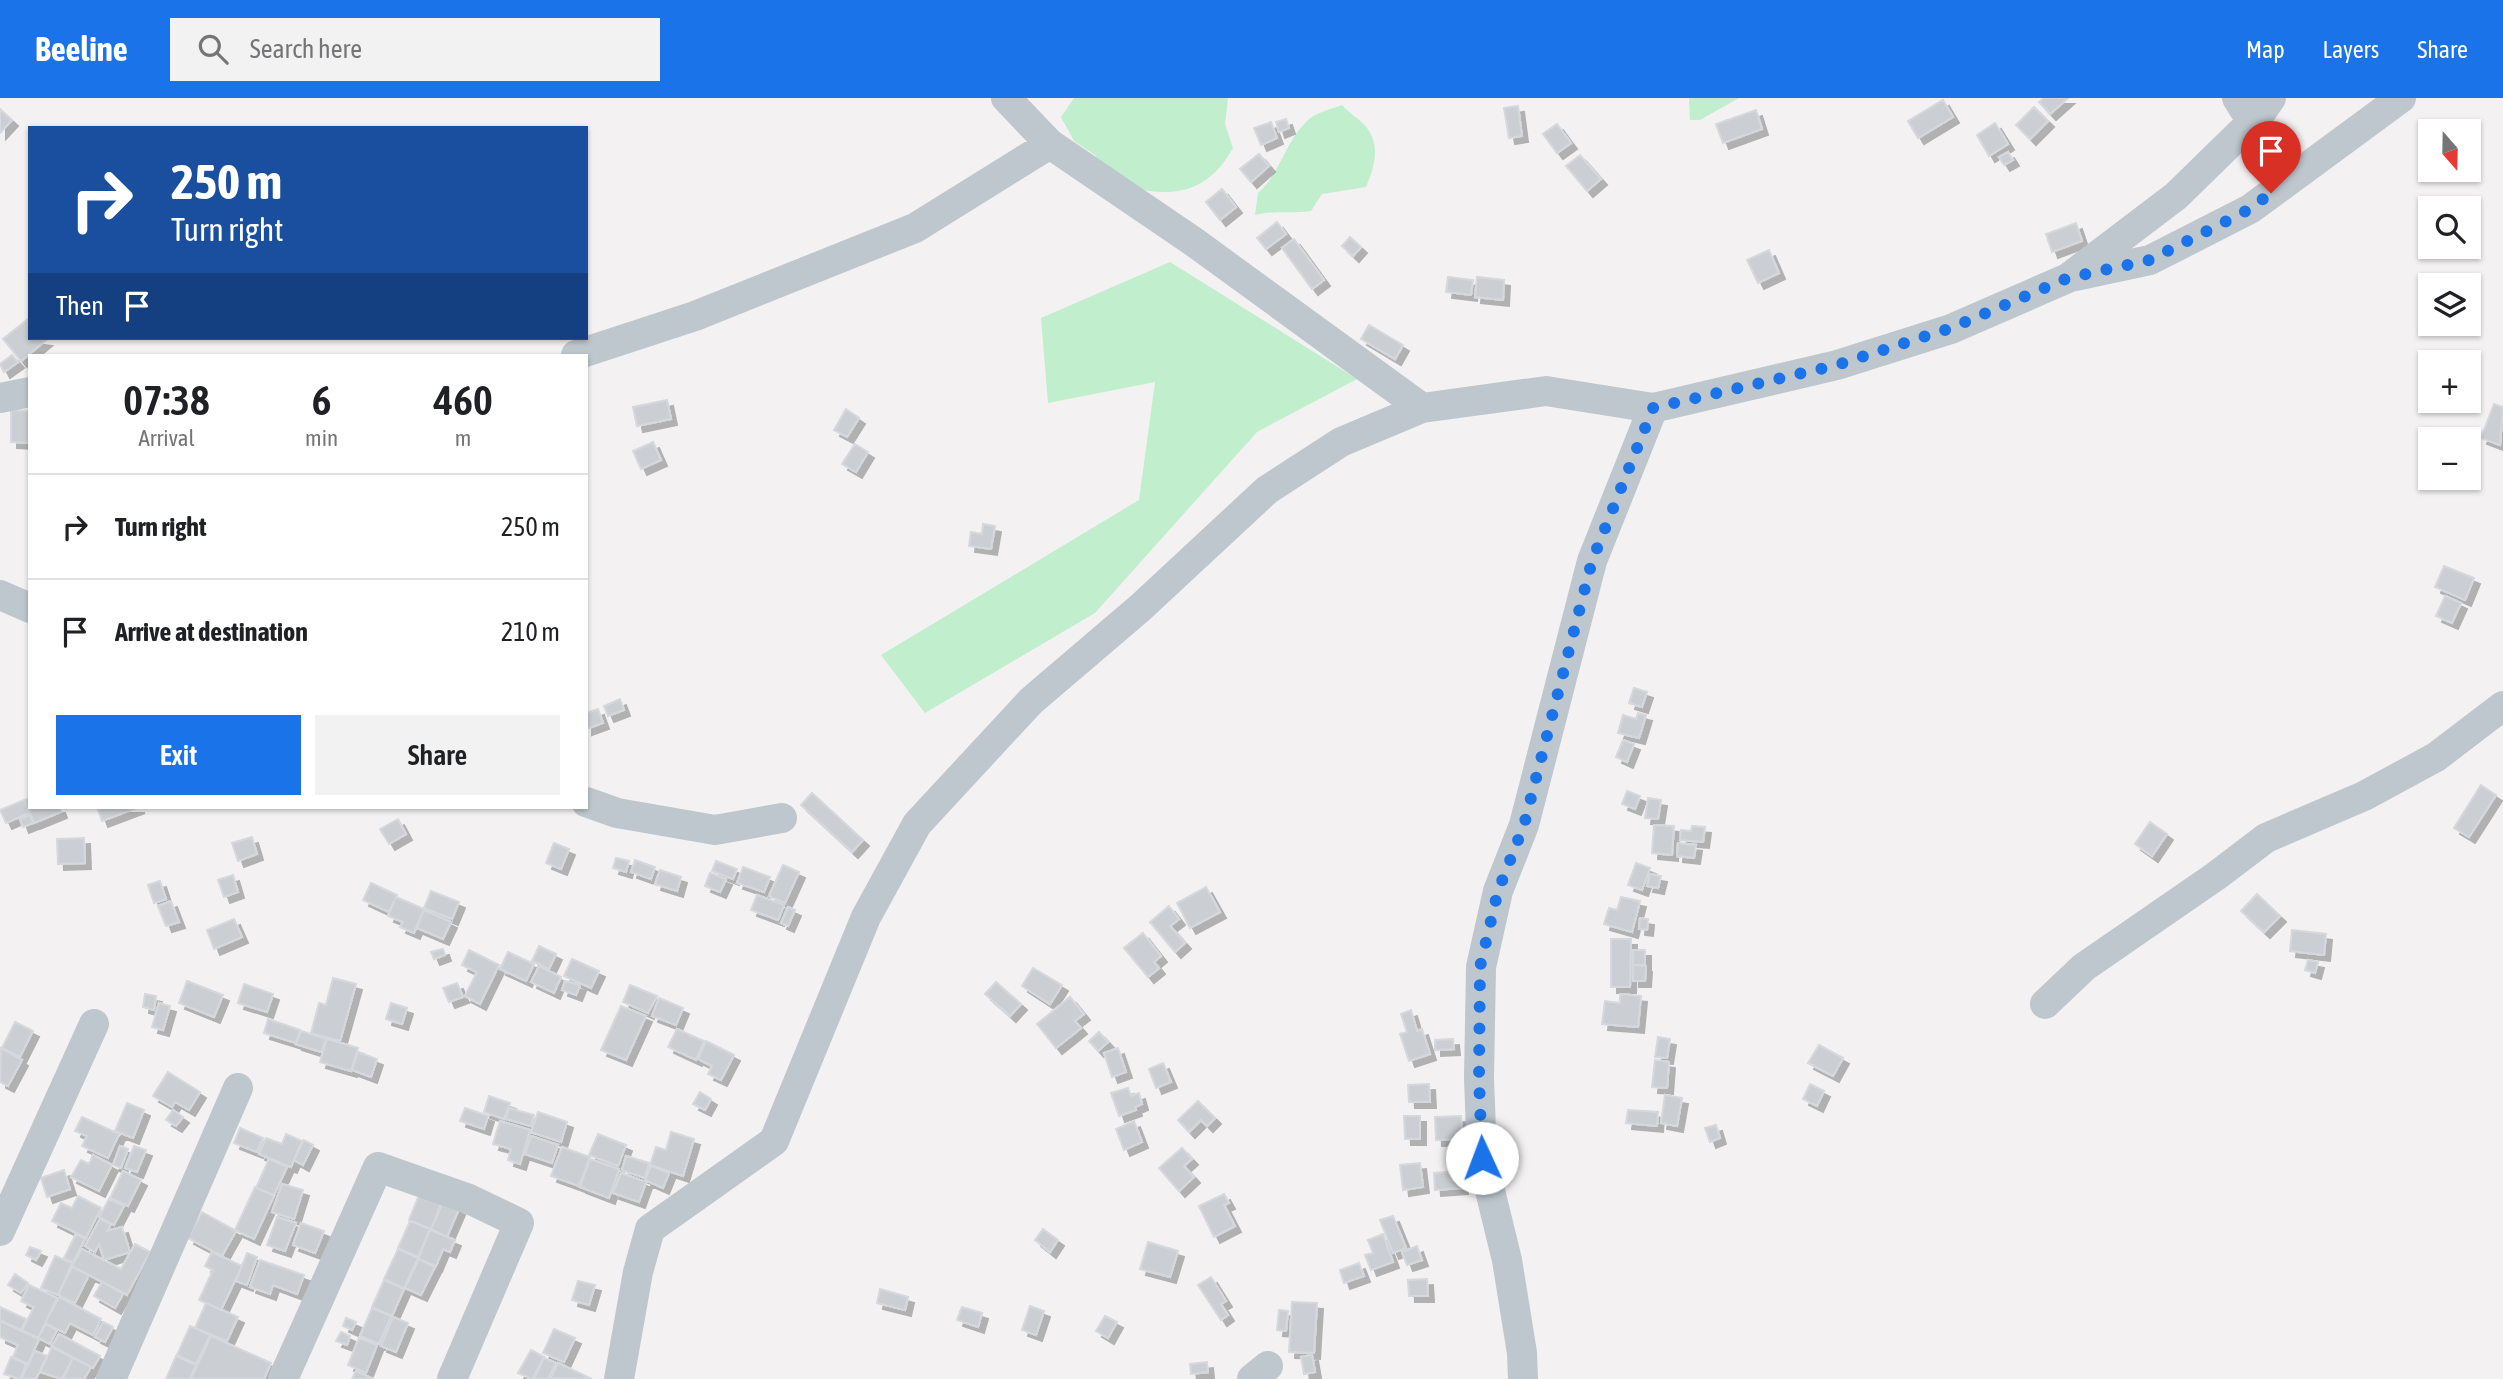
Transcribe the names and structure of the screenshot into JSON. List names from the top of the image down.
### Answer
{
  "north": "bottom",
  "page": {
    "header": "Beeline",
    "search": "Search here",
    "nav": ["Map", "Layers", "Share"],
    "map_buttons": ["+", "−"],
    "turn": ["250 m", "Turn right"],
    "then": "Then",
    "eta": [
      "07:38",
      "Arrival",
      "6",
      "min",
      "460",
      "m"
    ],
    "list": [
      {
        "name": "Turn right",
        "value": "250 m"
      },
      {
        "name": "Arrive at destination",
        "value": "210 m"
      }
    ],
    "buttons": ["Exit", "Share"]
  }
}
